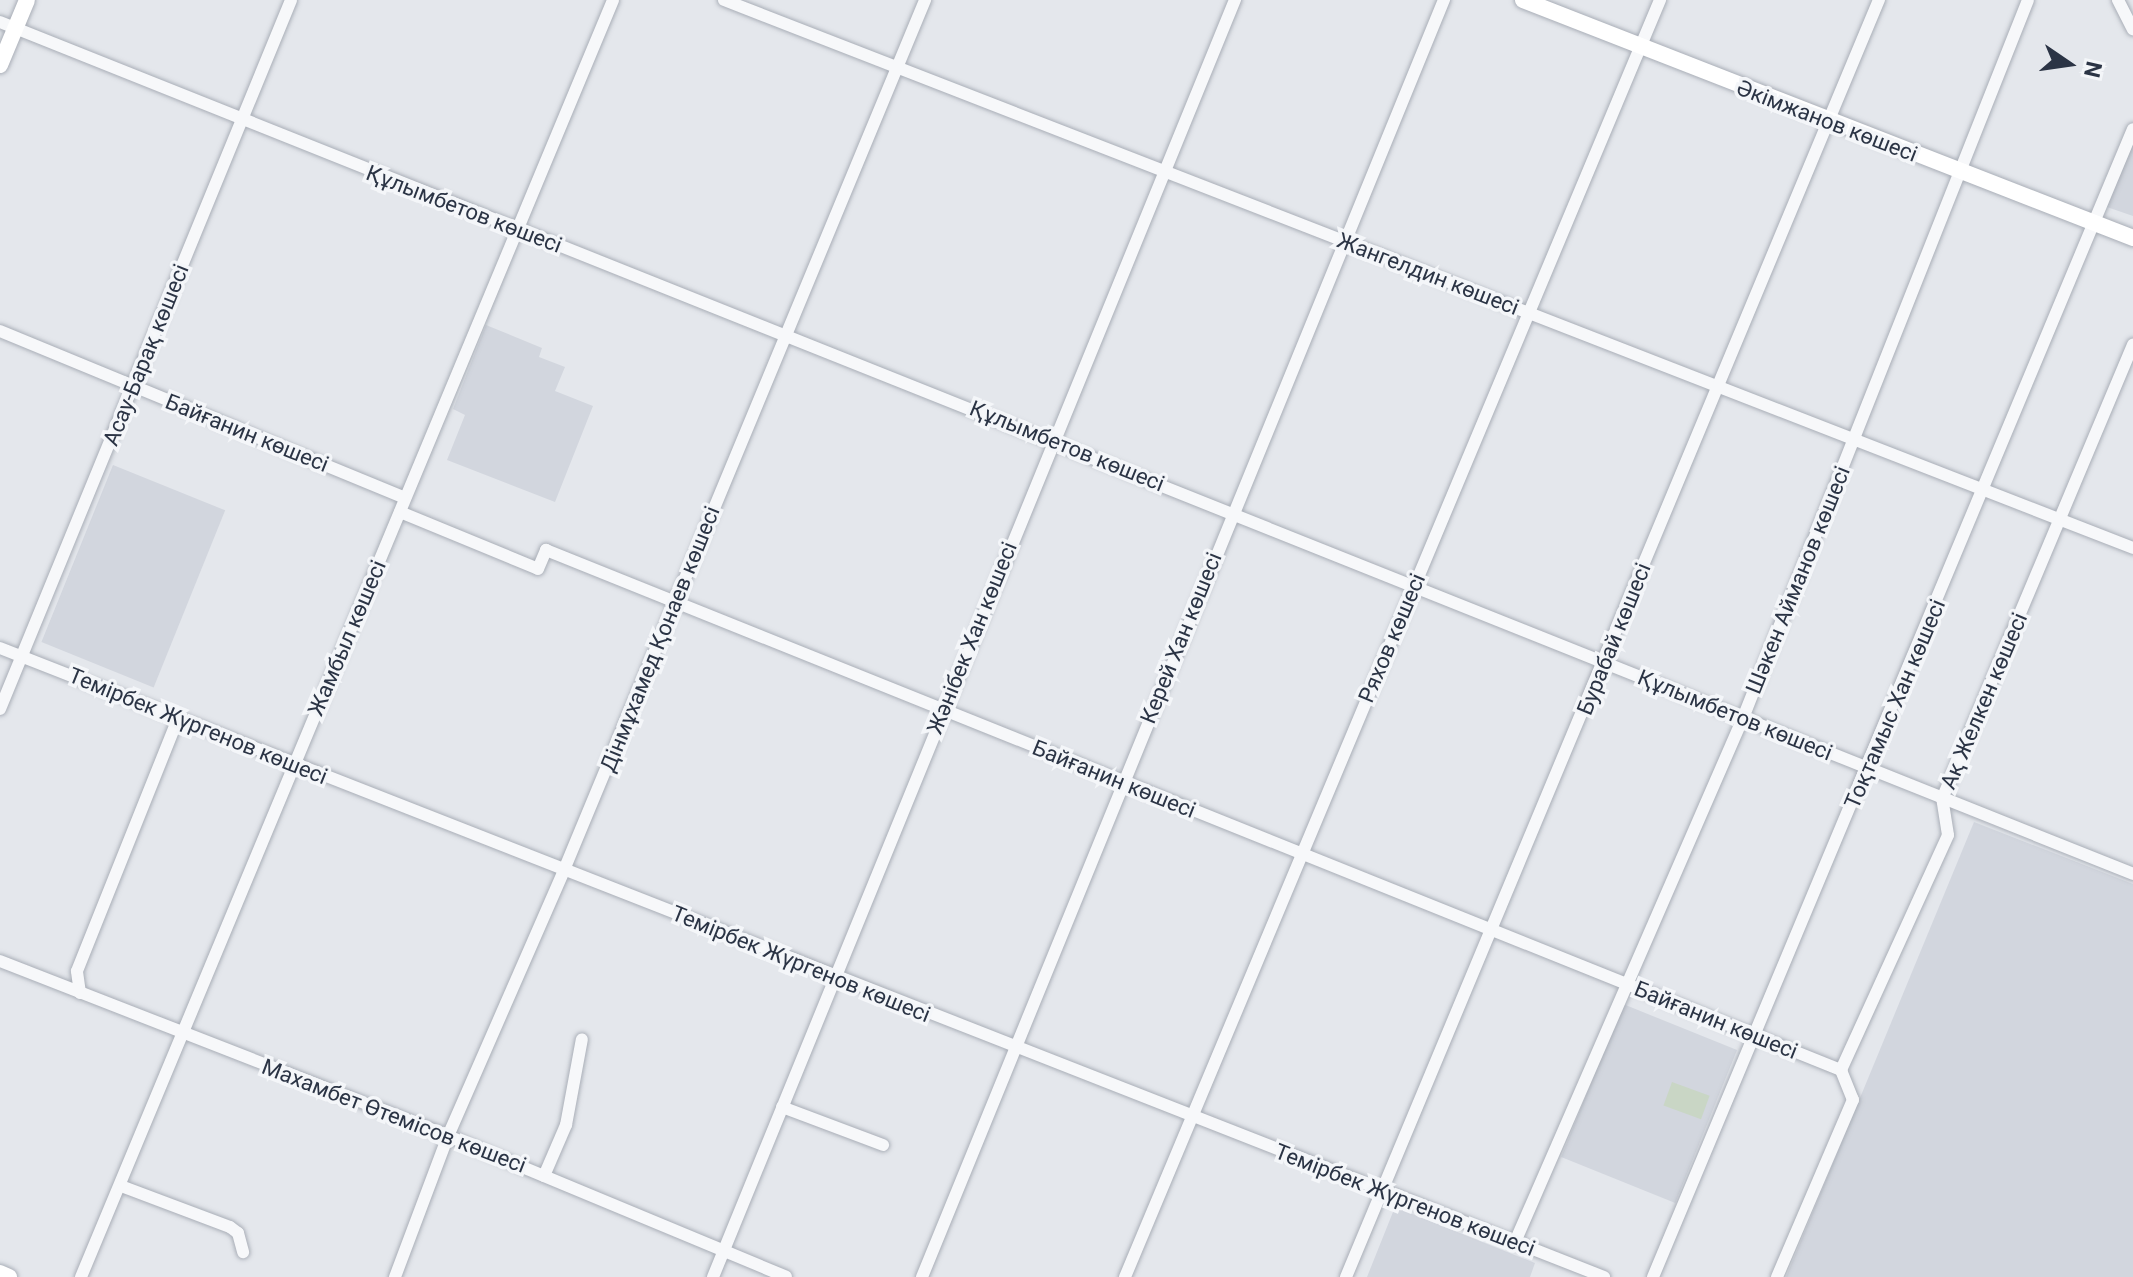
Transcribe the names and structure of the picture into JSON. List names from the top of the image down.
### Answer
{
  "streets": {
    "main road": ["Әкімжанов көшесі"],
    "street": [
      "Құлымбетов көшесі",
      "Жангелдин көшесі",
      "Асау-Барақ көшесі",
      "Байғанин көшесі",
      "Шәкен Айманов көшесі",
      "Жамбыл көшесі",
      "Жәнібек Хан көшесі",
      "Керей Хан көшесі",
      "Ряхов көшесі",
      "Дінмұхамед Қонаев көшесі",
      "Бурабай көшесі",
      "Ақ Желкен көшесі",
      "Тоқтамыс Хан көшесі",
      "Темірбек Жүргенов көшесі",
      "Махамбет Өтемісов көшесі"
    ]
  },
  "crossings": [
    ["Әкімжанов көшесі", "Шәкен Айманов көшесі"],
    ["Әкімжанов көшесі", "Ряхов көшесі"],
    ["Әкімжанов көшесі", "Бурабай көшесі"],
    ["Әкімжанов көшесі", "Тоқтамыс Хан көшесі"],
    ["Құлымбетов көшесі", "Асау-Барақ көшесі"],
    ["Құлымбетов көшесі", "Шәкен Айманов көшесі"],
    ["Құлымбетов көшесі", "Жамбыл көшесі"],
    ["Құлымбетов көшесі", "Жәнібек Хан көшесі"],
    ["Құлымбетов көшесі", "Керей Хан көшесі"],
    ["Құлымбетов көшесі", "Ряхов көшесі"],
    ["Құлымбетов көшесі", "Дінмұхамед Қонаев көшесі"],
    ["Құлымбетов көшесі", "Бурабай көшесі"],
    ["Құлымбетов көшесі", "Ақ Желкен көшесі"],
    ["Құлымбетов көшесі", "Тоқтамыс Хан көшесі"],
    ["Жангелдин көшесі", "Шәкен Айманов көшесі"],
    ["Жангелдин көшесі", "Жәнібек Хан көшесі"],
    ["Жангелдин көшесі", "Керей Хан көшесі"],
    ["Жангелдин көшесі", "Ряхов көшесі"],
    ["Жангелдин көшесі", "Дінмұхамед Қонаев көшесі"],
    ["Жангелдин көшесі", "Бурабай көшесі"],
    ["Жангелдин көшесі", "Ақ Желкен көшесі"],
    ["Жангелдин көшесі", "Тоқтамыс Хан көшесі"],
    ["Асау-Барақ көшесі", "Байғанин көшесі"],
    ["Асау-Барақ көшесі", "Темірбек Жүргенов көшесі"],
    ["Байғанин көшесі", "Шәкен Айманов көшесі"],
    ["Байғанин көшесі", "Жамбыл көшесі"],
    ["Байғанин көшесі", "Жәнібек Хан көшесі"],
    ["Байғанин көшесі", "Керей Хан көшесі"],
    ["Байғанин көшесі", "Ряхов көшесі"],
    ["Байғанин көшесі", "Дінмұхамед Қонаев көшесі"],
    ["Байғанин көшесі", "Бурабай көшесі"],
    ["Байғанин көшесі", "Ақ Желкен көшесі"],
    ["Байғанин көшесі", "Тоқтамыс Хан көшесі"],
    ["Шәкен Айманов көшесі", "Темірбек Жүргенов көшесі"],
    ["Жамбыл көшесі", "Темірбек Жүргенов көшесі"],
    ["Жамбыл көшесі", "Махамбет Өтемісов көшесі"],
    ["Жәнібек Хан көшесі", "Темірбек Жүргенов көшесі"],
    ["Жәнібек Хан көшесі", "Махамбет Өтемісов көшесі"],
    ["Керей Хан көшесі", "Темірбек Жүргенов көшесі"],
    ["Ряхов көшесі", "Темірбек Жүргенов көшесі"],
    ["Дінмұхамед Қонаев көшесі", "Темірбек Жүргенов көшесі"],
    ["Дінмұхамед Қонаев көшесі", "Махамбет Өтемісов көшесі"],
    ["Бурабай көшесі", "Темірбек Жүргенов көшесі"]
  ],
  "north": "right"
}
